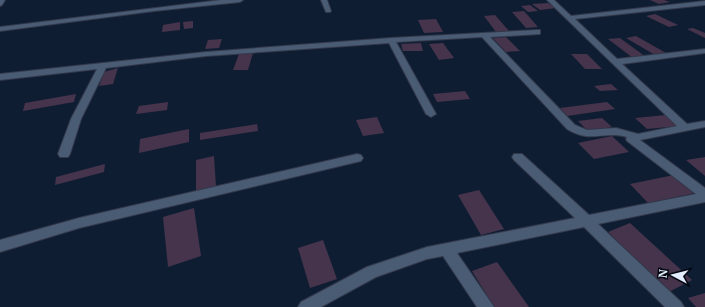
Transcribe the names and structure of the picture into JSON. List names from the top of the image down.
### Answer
{
  "north": "left"
}
